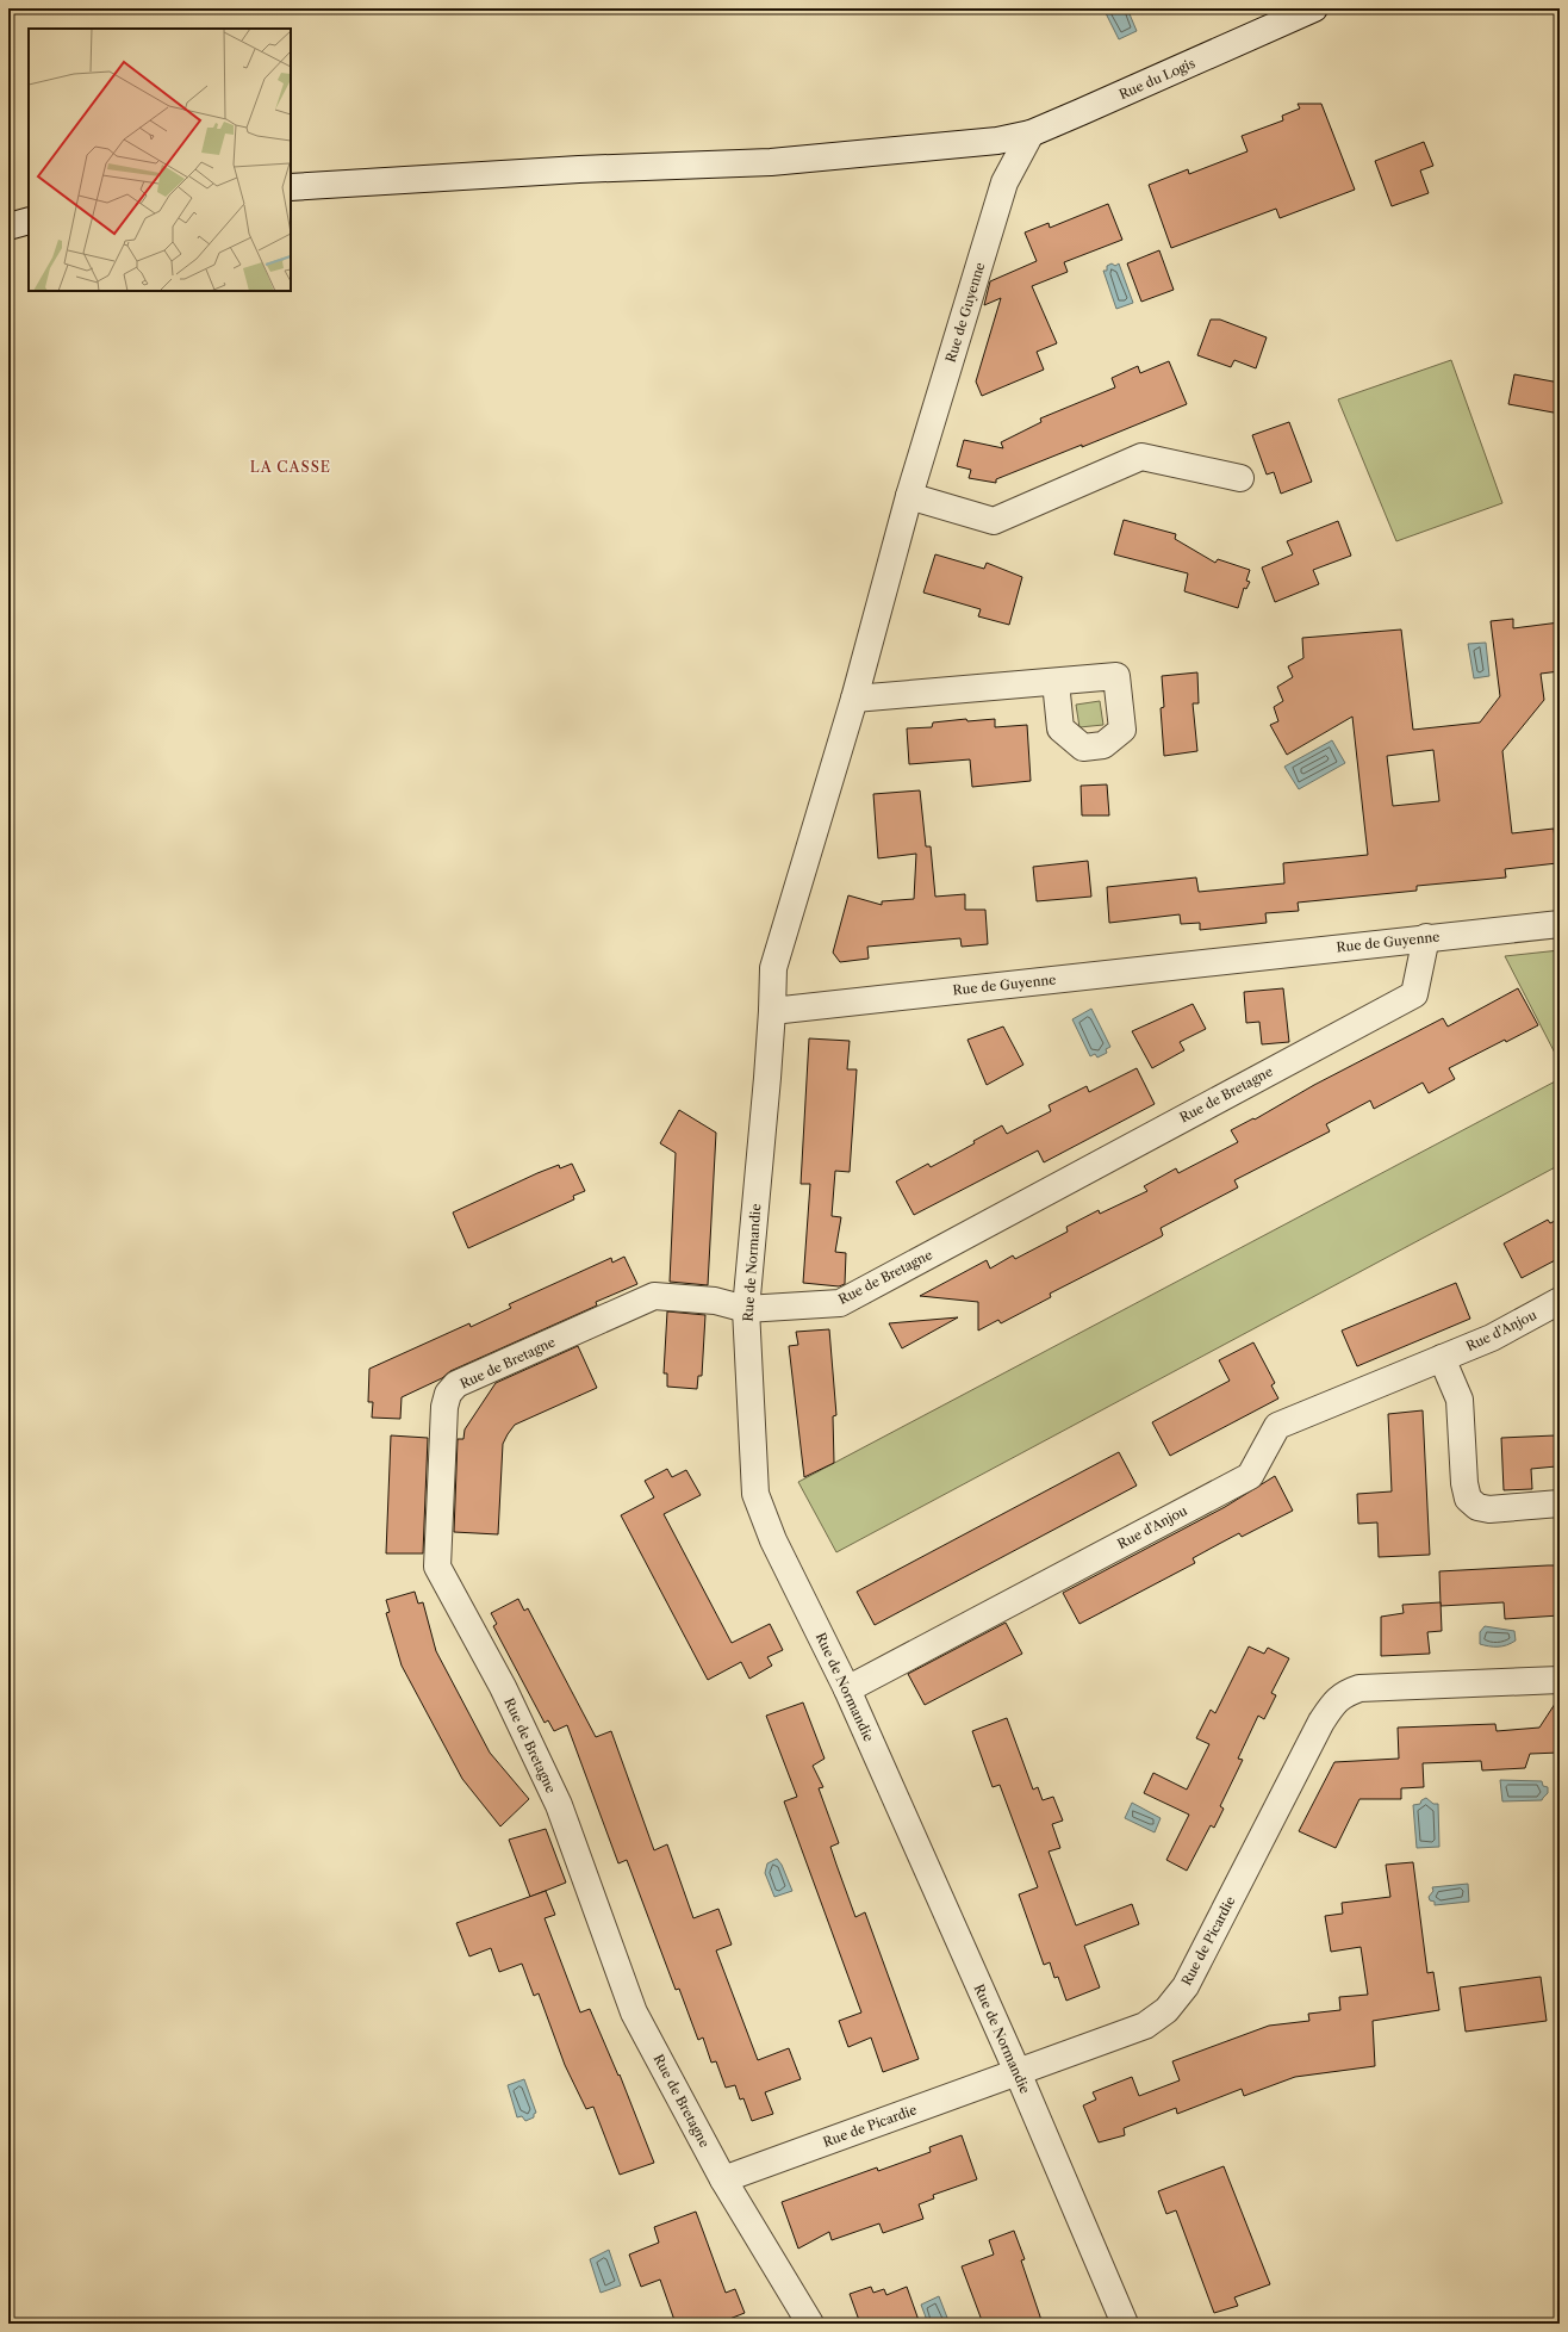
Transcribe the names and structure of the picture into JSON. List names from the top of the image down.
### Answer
{
  "streets": {
    "street": [
      "Rue du Logis",
      "Rue de Guyenne",
      "Rue de Bretagne",
      "Rue de Normandie",
      "Rue d'Anjou",
      "Rue de Picardie"
    ]
  },
  "crossings": [
    ["Rue du Logis", "Rue de Guyenne"],
    ["Rue de Guyenne", "Rue de Bretagne"],
    ["Rue de Guyenne", "Rue de Normandie"],
    ["Rue de Bretagne", "Rue de Normandie"],
    ["Rue de Bretagne", "Rue de Picardie"],
    ["Rue de Normandie", "Rue d'Anjou"],
    ["Rue de Normandie", "Rue de Picardie"]
  ],
  "districts": ["LA CASSE"]
}
